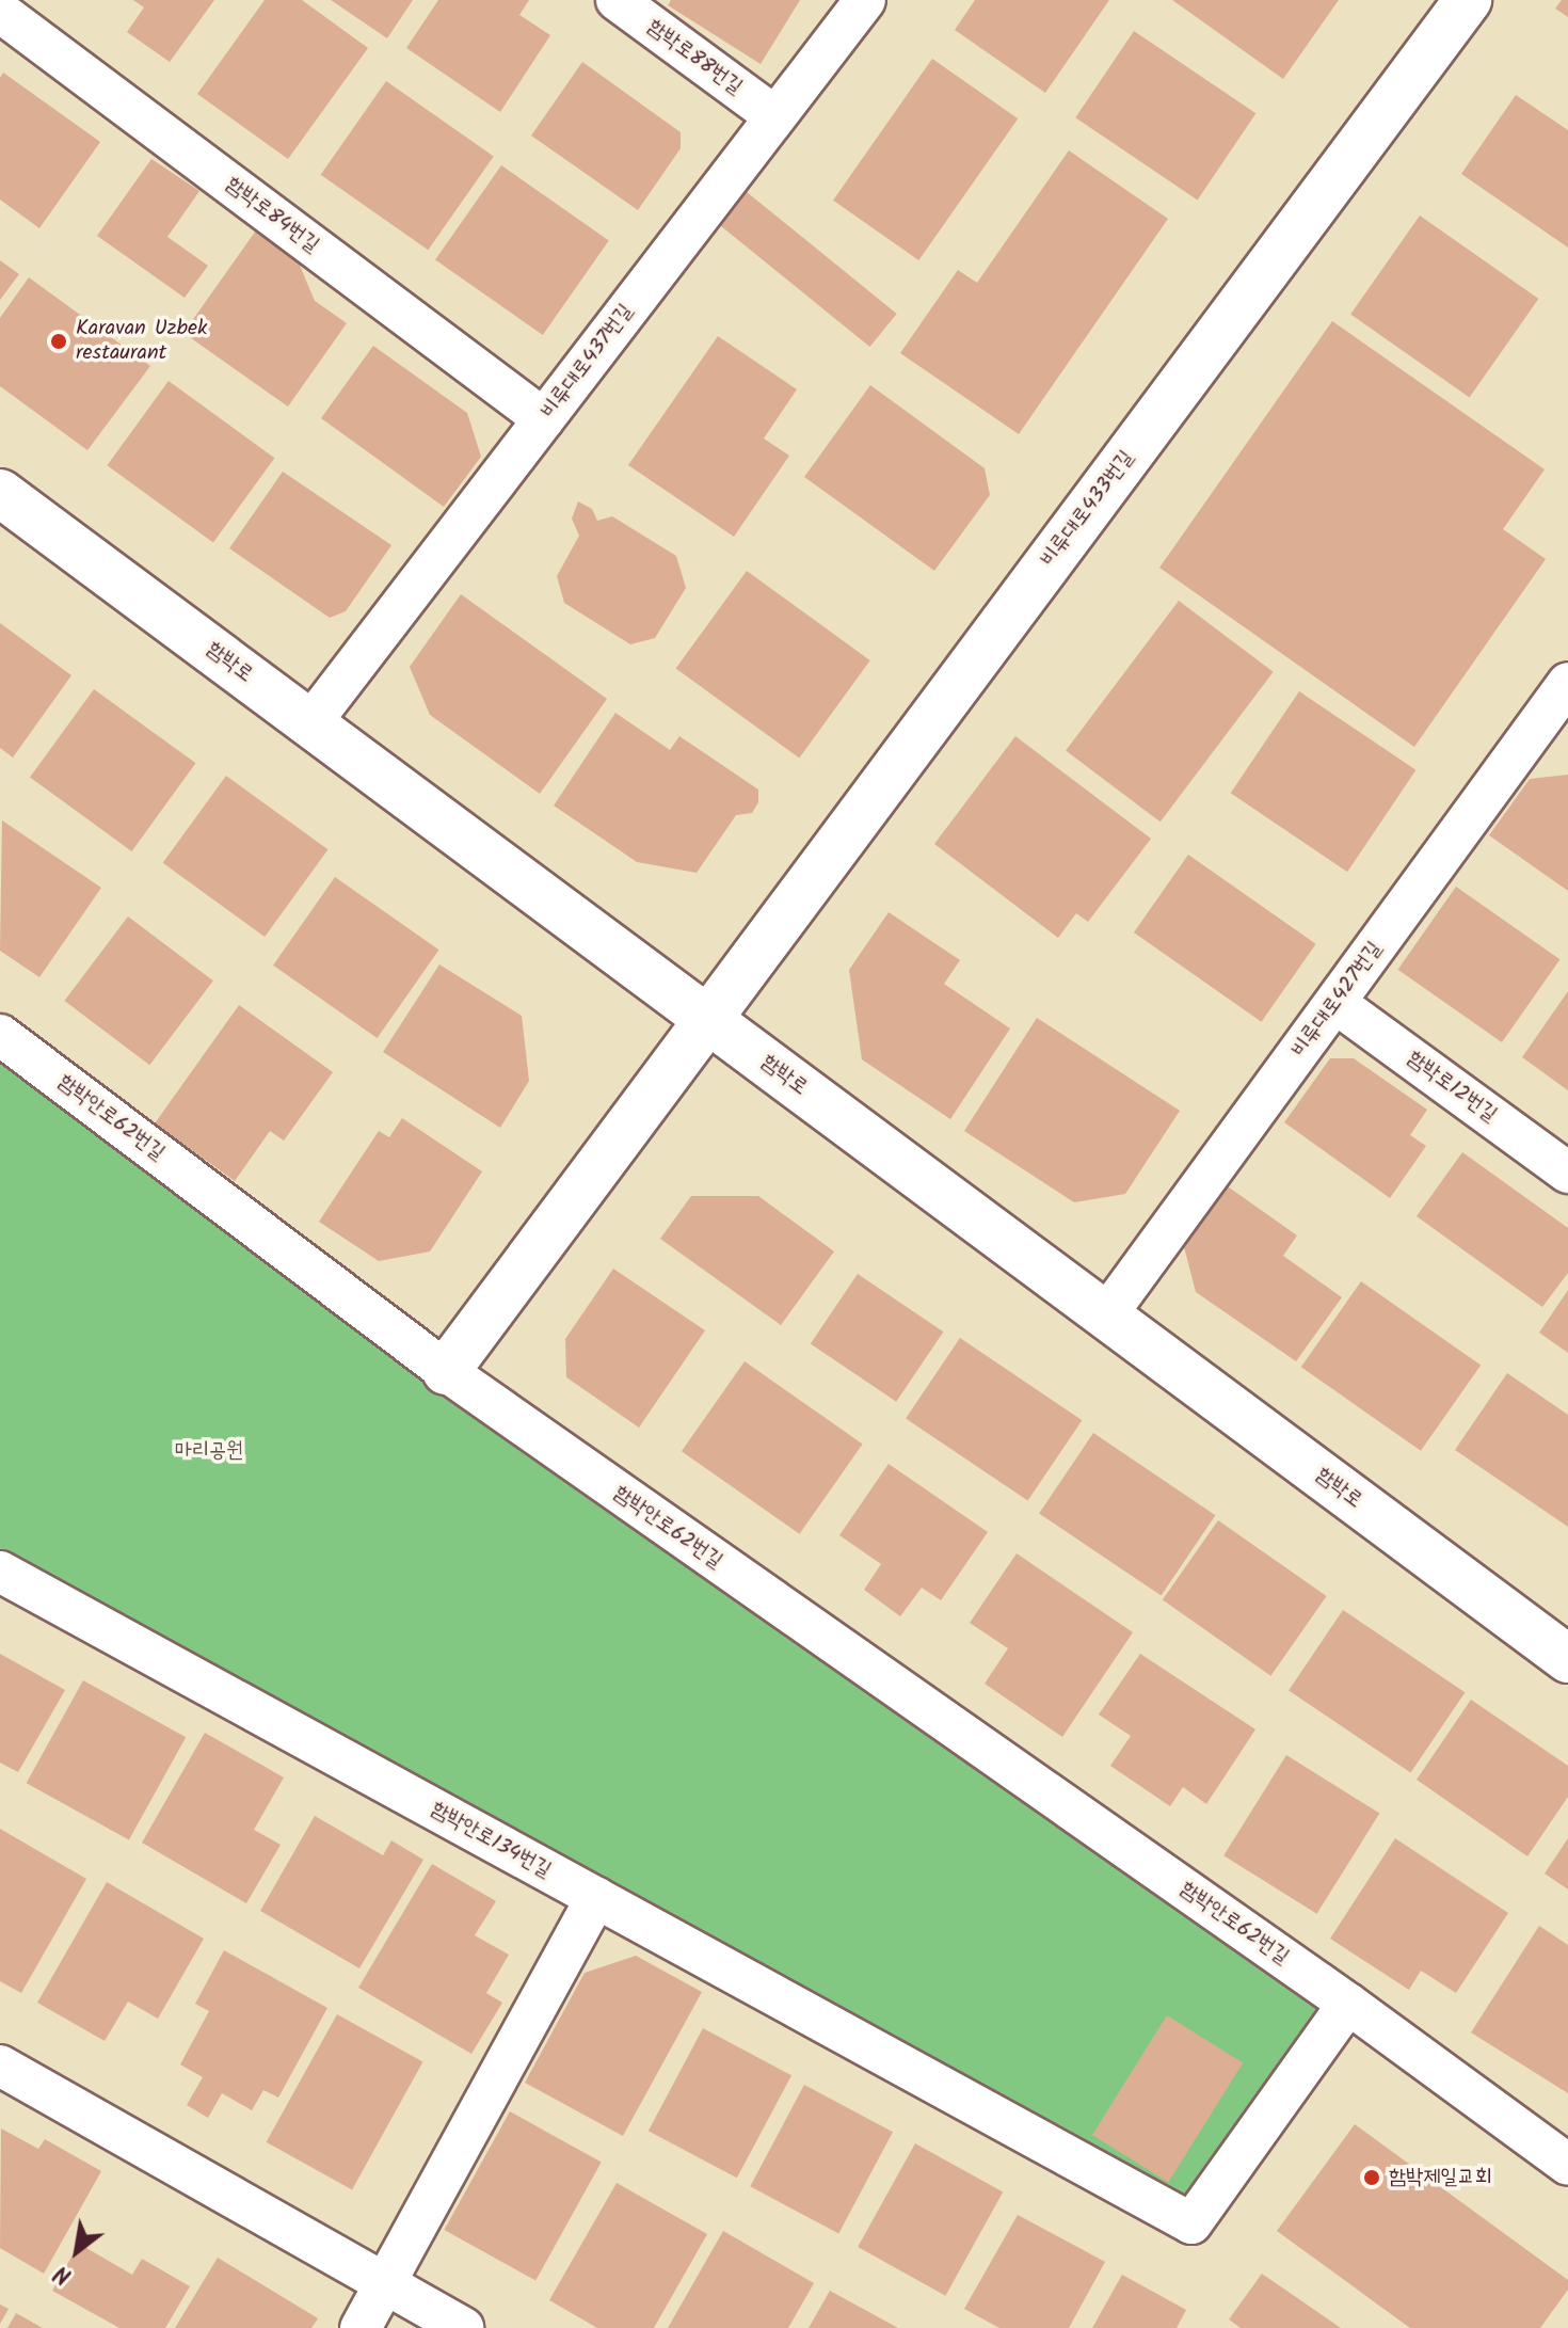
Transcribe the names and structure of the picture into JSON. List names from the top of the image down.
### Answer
{
  "streets": {
    "street": ["비류대로433번길", "함박로"],
    "lane": [
      "함박로88번길",
      "함박로84번길",
      "비류대로437번길",
      "비류대로427번길",
      "함박로12번길",
      "함박안로62번길",
      "함박안로134번길"
    ]
  },
  "crossings": [
    ["함박로88번길", "비류대로437번길"],
    ["함박로84번길", "비류대로437번길"],
    ["비류대로437번길", "함박로"],
    ["비류대로433번길", "함박로"],
    ["비류대로433번길", "함박안로62번길"],
    ["함박로", "비류대로427번길"],
    ["비류대로427번길", "함박로12번길"]
  ],
  "parks": ["마리공원"],
  "places": ["Karavan Uzbek restaurant", "함박제일교회"],
  "north": "bottom left"
}
